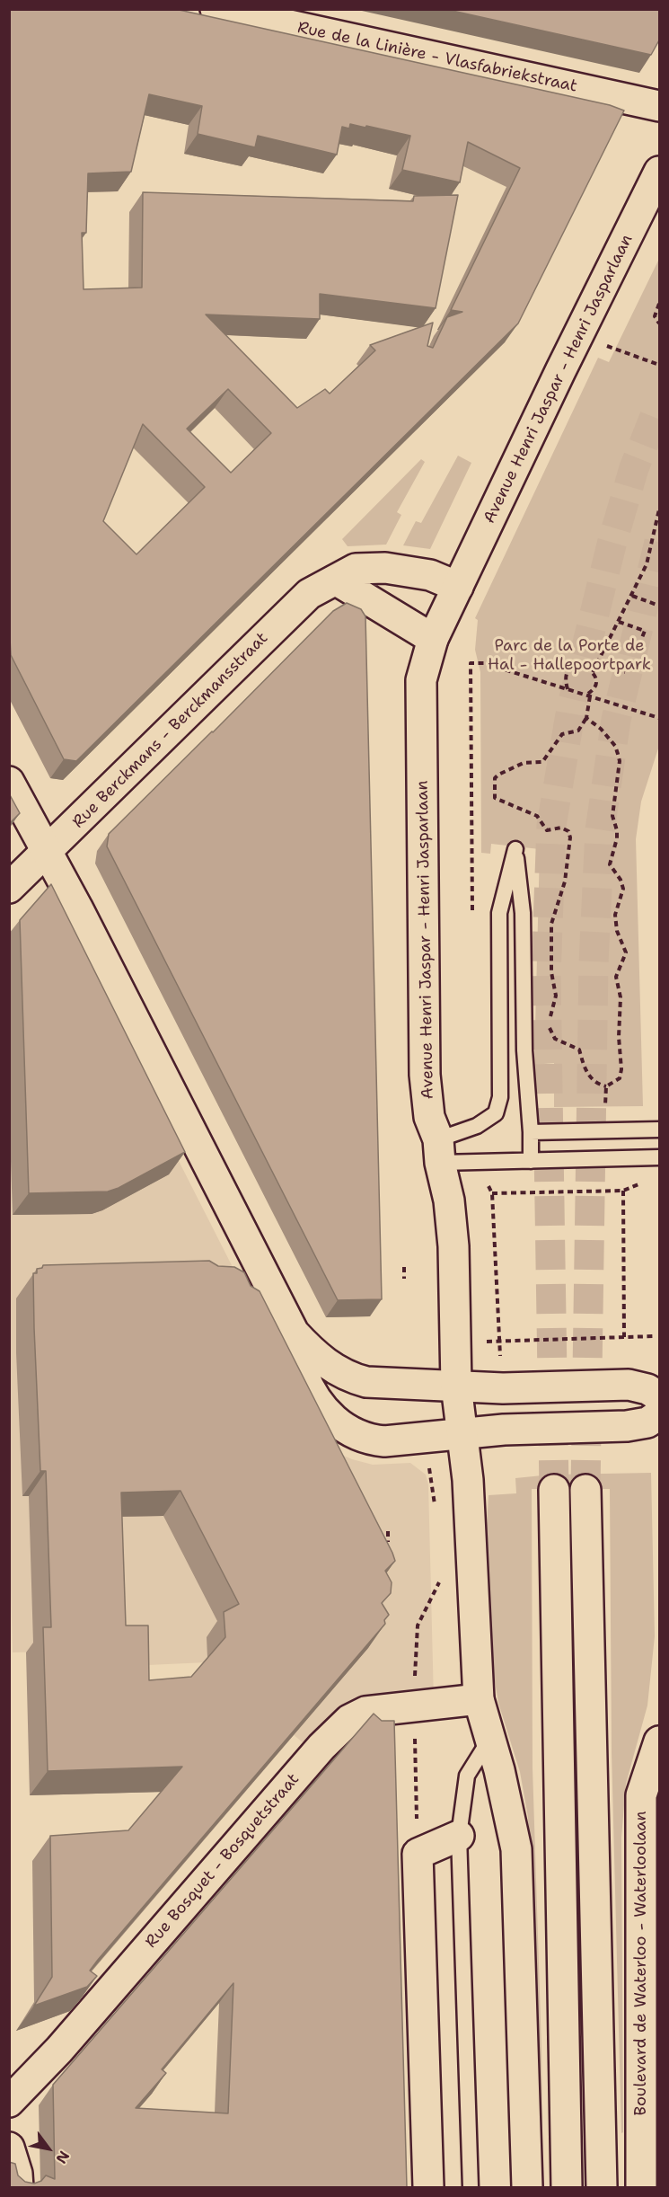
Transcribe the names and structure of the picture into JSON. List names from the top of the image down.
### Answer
{
  "streets": {
    "main road": [
      "Rue de la Linière - Vlasfabriekstraat",
      "Avenue Henri Jaspar - Henri Jasparlaan",
      "Rue Berckmans - Berckmansstraat",
      "Rue Bosquet - Bosquetstraat",
      "Boulevard de Waterloo - Waterloolaan"
    ]
  },
  "crossings": [
    ["Avenue Henri Jaspar - Henri Jasparlaan", "Rue Bosquet - Bosquetstraat"]
  ],
  "parks": ["Parc de la Porte de Hal - Hallepoortpark"],
  "north": "bottom right"
}
